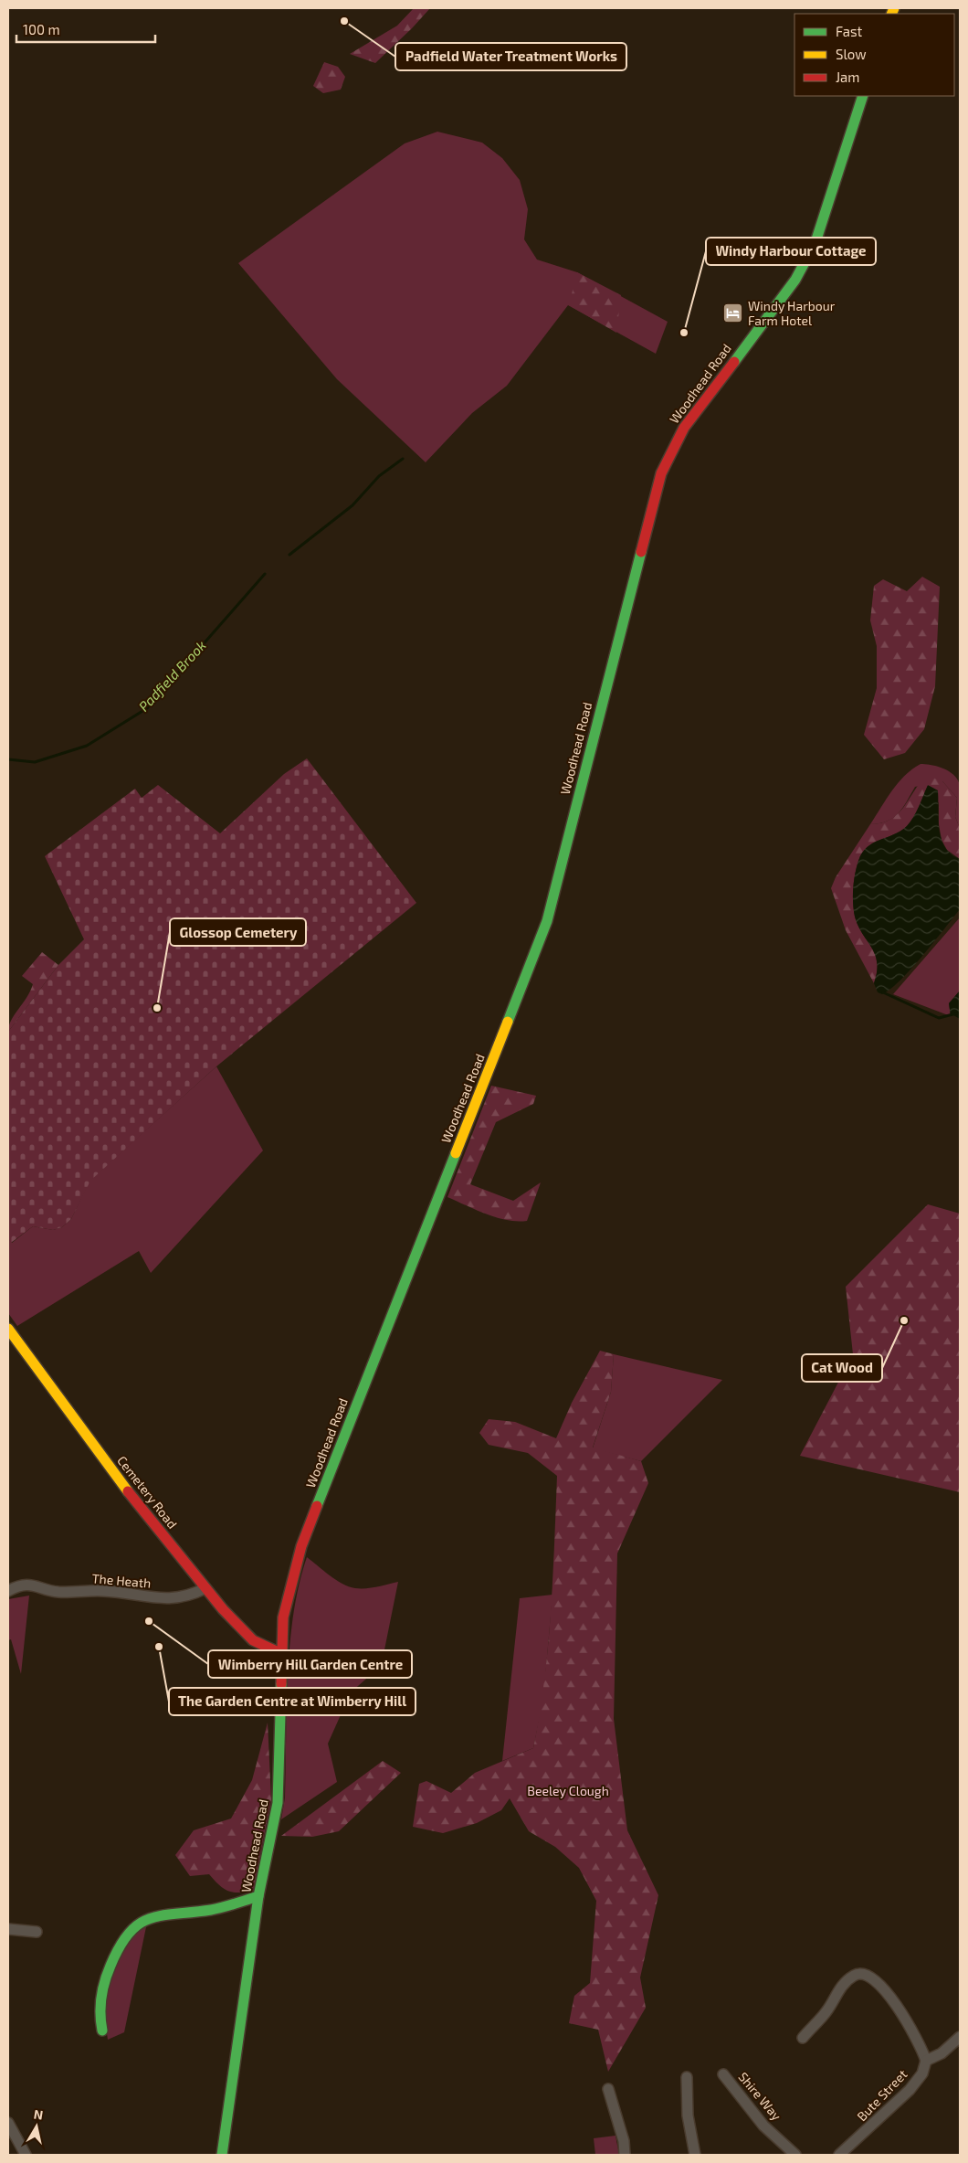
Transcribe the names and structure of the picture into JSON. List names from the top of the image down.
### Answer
{
  "streets": {
    "main road": ["Woodhead Road", "Cemetery Road"],
    "street": ["The Heath", "Bute Street", "Shire Way"]
  },
  "crossings": [
    ["Woodhead Road", "Cemetery Road"],
    ["Cemetery Road", "The Heath"]
  ],
  "water": ["Padfield Brook"],
  "parks": ["Beeley Clough"],
  "places": {
    "other": [
      "Padfield Water Treatment Works",
      "Windy Harbour Cottage",
      "Glossop Cemetery",
      "Cat Wood",
      "Wimberry Hill Garden Centre",
      "The Garden Centre at Wimberry Hill"
    ],
    "hotel": ["Windy Harbour Farm Hotel"]
  },
  "legend": ["Fast", "Slow", "Jam"],
  "scale_bar": "100 m",
  "north": "top"
}
